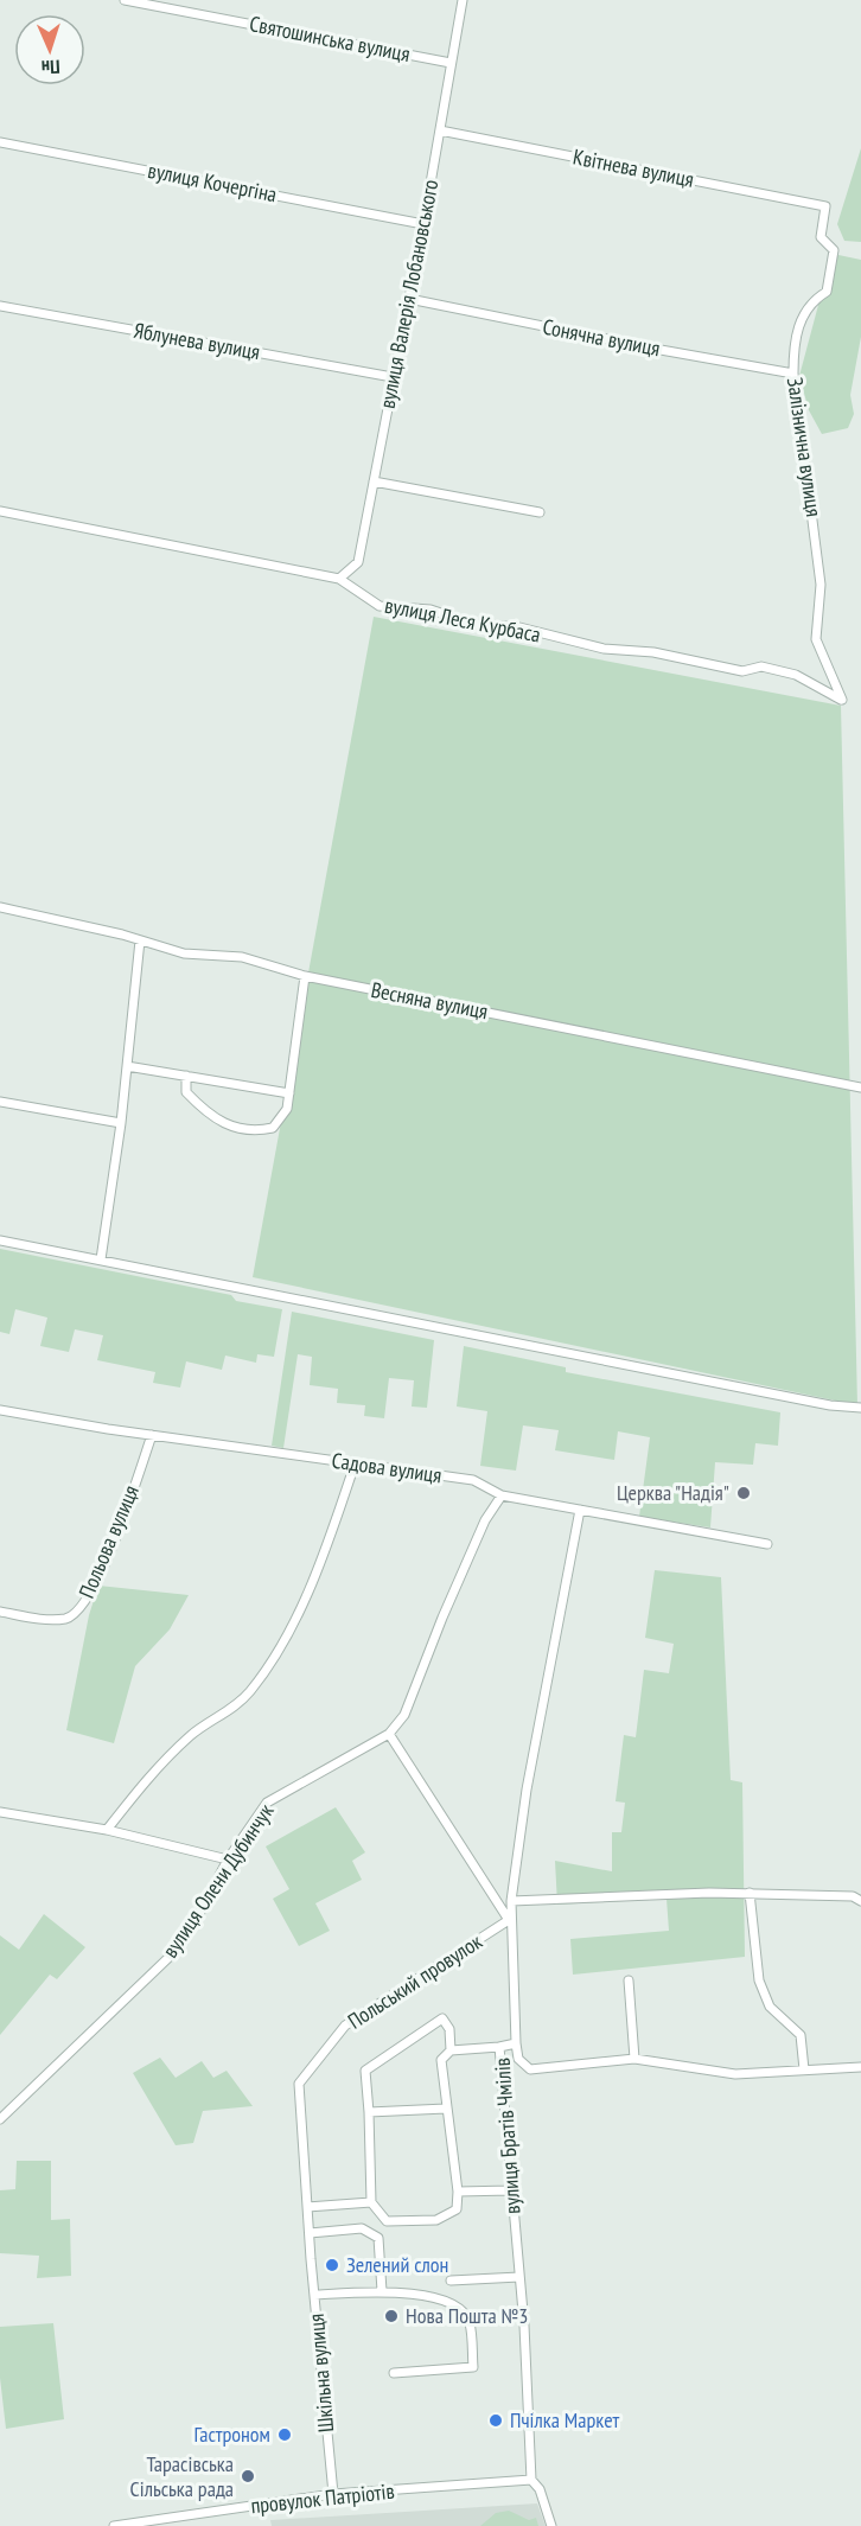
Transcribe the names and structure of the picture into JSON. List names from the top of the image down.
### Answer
{
  "streets": {
    "street": [
      "Святошинська вулиця",
      "Квітнева вулиця",
      "вулиця Кочергіна",
      "вулиця Валерія Лобановського",
      "Сонячна вулиця",
      "Яблунева вулиця",
      "Залізнична вулиця",
      "вулиця Леся Курбаса",
      "Весняна вулиця",
      "Садова вулиця",
      "Польова вулиця",
      "вулиця Олени Дубинчук",
      "Польський провулок",
      "вулиця Братів Чмілів",
      "Шкільна вулиця",
      "провулок Патріотів"
    ]
  },
  "crossings": [
    ["Святошинська вулиця", "вулиця Валерія Лобановського"],
    ["Квітнева вулиця", "вулиця Валерія Лобановського"],
    ["Квітнева вулиця", "Залізнична вулиця"],
    ["вулиця Кочергіна", "вулиця Валерія Лобановського"],
    ["вулиця Валерія Лобановського", "Сонячна вулиця"],
    ["вулиця Валерія Лобановського", "Яблунева вулиця"],
    ["вулиця Валерія Лобановського", "вулиця Леся Курбаса"],
    ["Сонячна вулиця", "Залізнична вулиця"],
    ["Залізнична вулиця", "вулиця Леся Курбаса"],
    ["Садова вулиця", "Польова вулиця"],
    ["Садова вулиця", "вулиця Олени Дубинчук"],
    ["Садова вулиця", "вулиця Братів Чмілів"],
    ["Польський провулок", "вулиця Братів Чмілів"],
    ["Польський провулок", "Шкільна вулиця"],
    ["вулиця Братів Чмілів", "провулок Патріотів"],
    ["Шкільна вулиця", "провулок Патріотів"]
  ],
  "places": [
    "Церква \"Надія\"",
    "Зелений слон",
    "Нова Пошта №3",
    "Пчілка Маркет",
    "Гастроном",
    "Тарасівська Сільська рада"
  ],
  "north": "bottom"
}
